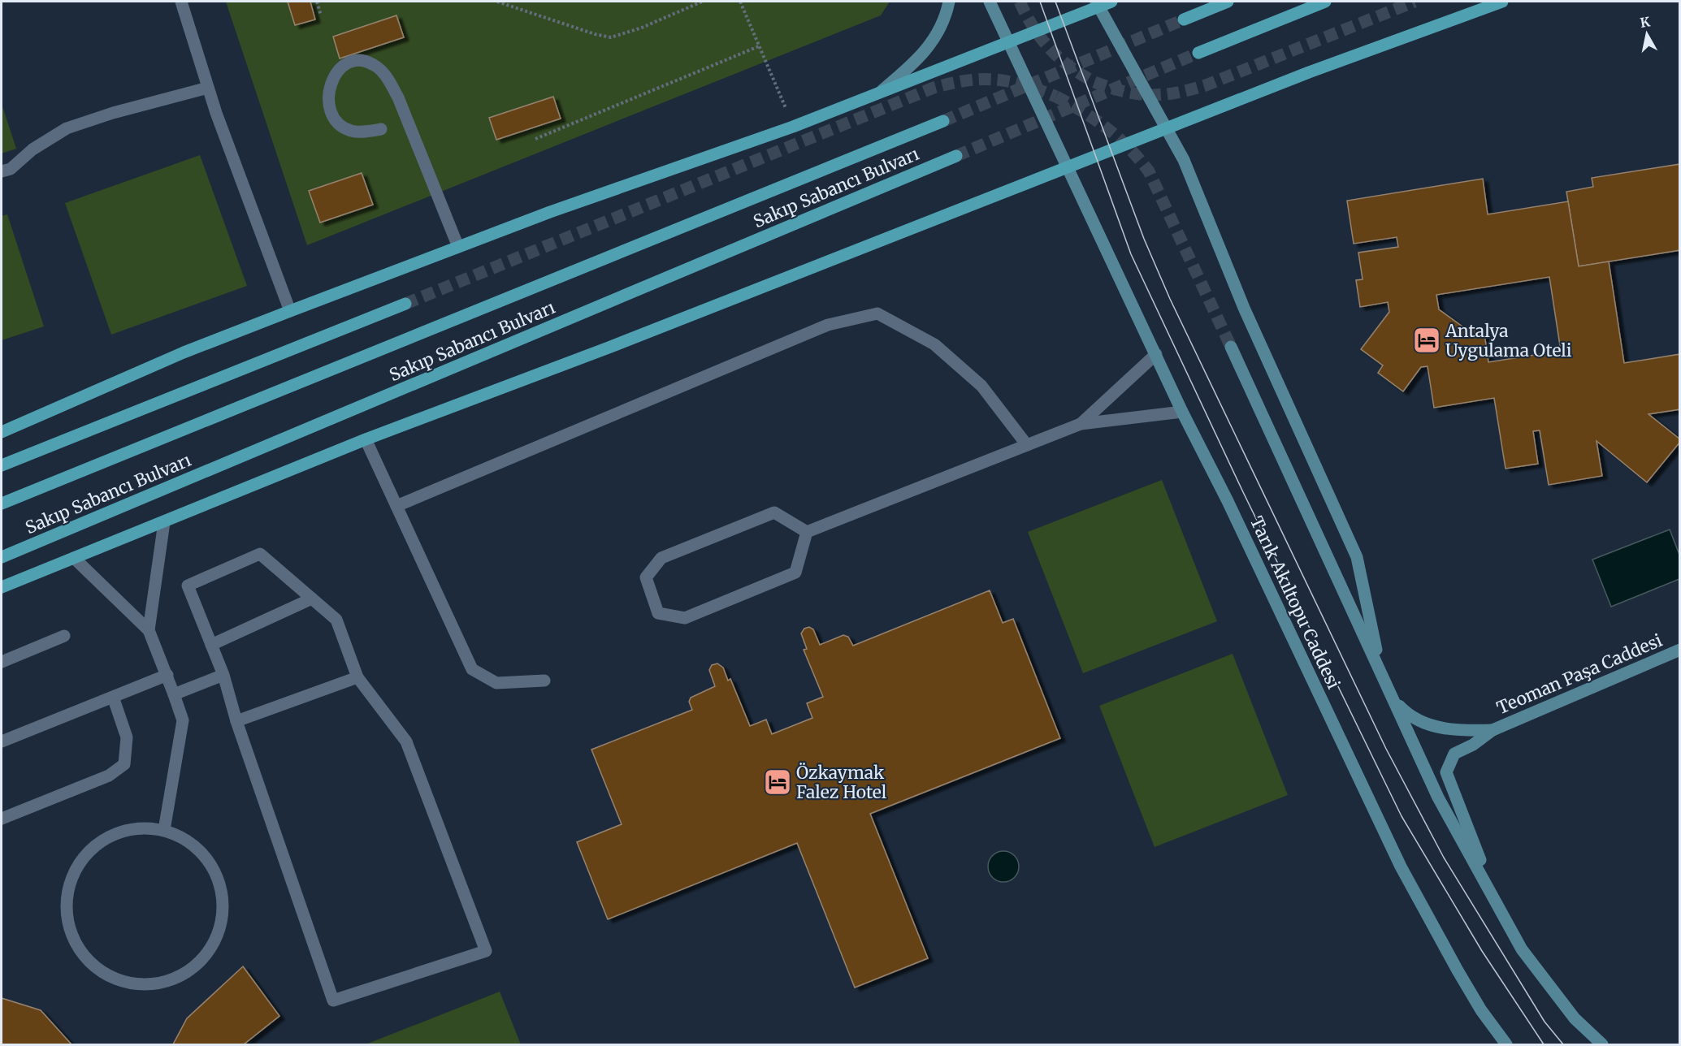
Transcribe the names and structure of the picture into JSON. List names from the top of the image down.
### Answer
{
  "streets": {
    "main road": ["Sakıp Sabancı Bulvarı", "Tarık Akıltopu Caddesi", "Teoman Paşa Caddesi"]
  },
  "places": {
    "hotel": ["Antalya Uygulama Oteli", "Özkaymak Falez Hotel"]
  },
  "north": "top"
}
